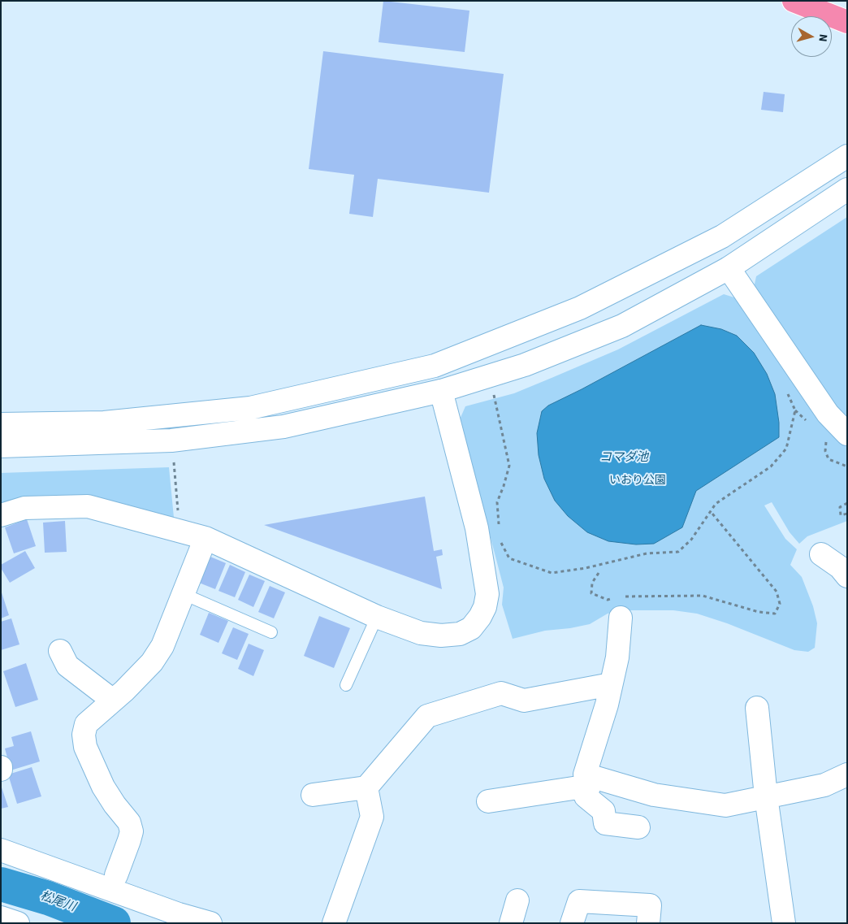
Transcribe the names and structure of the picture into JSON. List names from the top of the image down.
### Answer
{
  "water": ["コマダ池", "松尾川"],
  "parks": ["いおり公園"],
  "north": "right"
}
